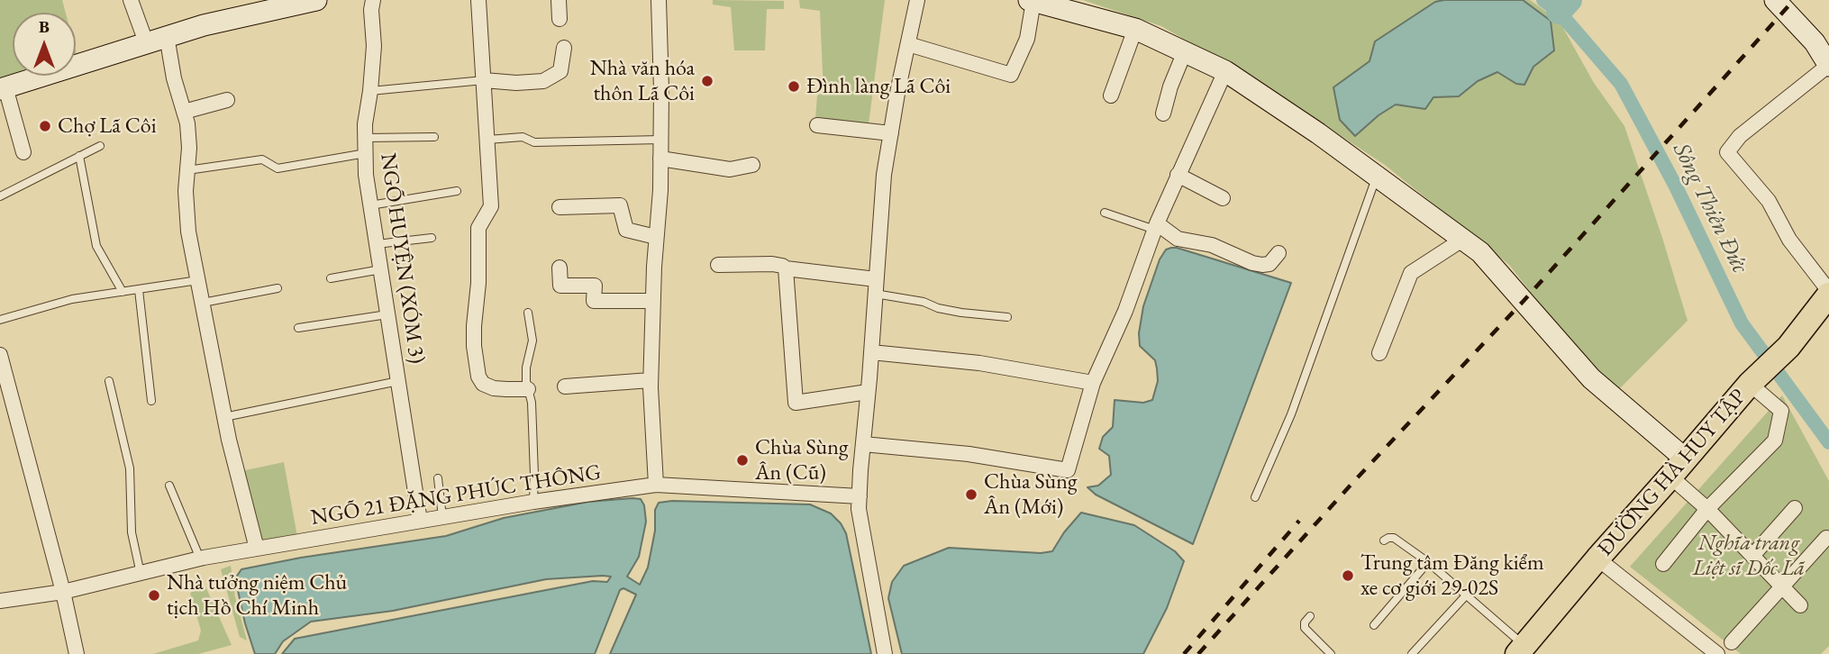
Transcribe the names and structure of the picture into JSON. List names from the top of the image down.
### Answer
{
  "streets": {
    "main road": ["ĐƯỜNG HÀ HUY TẬP"],
    "street": ["NGÕ HUYỆN (XÓM 3)", "NGÕ 21 ĐẶNG PHÚC THÔNG"]
  },
  "crossings": [
    ["NGÕ HUYỆN (XÓM 3)", "NGÕ 21 ĐẶNG PHÚC THÔNG"]
  ],
  "water": ["Sông Thiên Đức"],
  "parks": ["Nghĩa trang Liệt sĩ Dốc Lã"],
  "places": [
    "Nhà văn hóa thôn Lã Côi",
    "Đình làng Lã Côi",
    "Chợ Lã Côi",
    "Chùa Sùng Ân (Cũ)",
    "Chùa Sùng Ân (Mới)",
    "Trung tâm Đăng kiểm xe cơ giới 29-02S",
    "Nhà tưởng niệm Chủ tịch Hồ Chí Minh"
  ],
  "north": "top"
}
